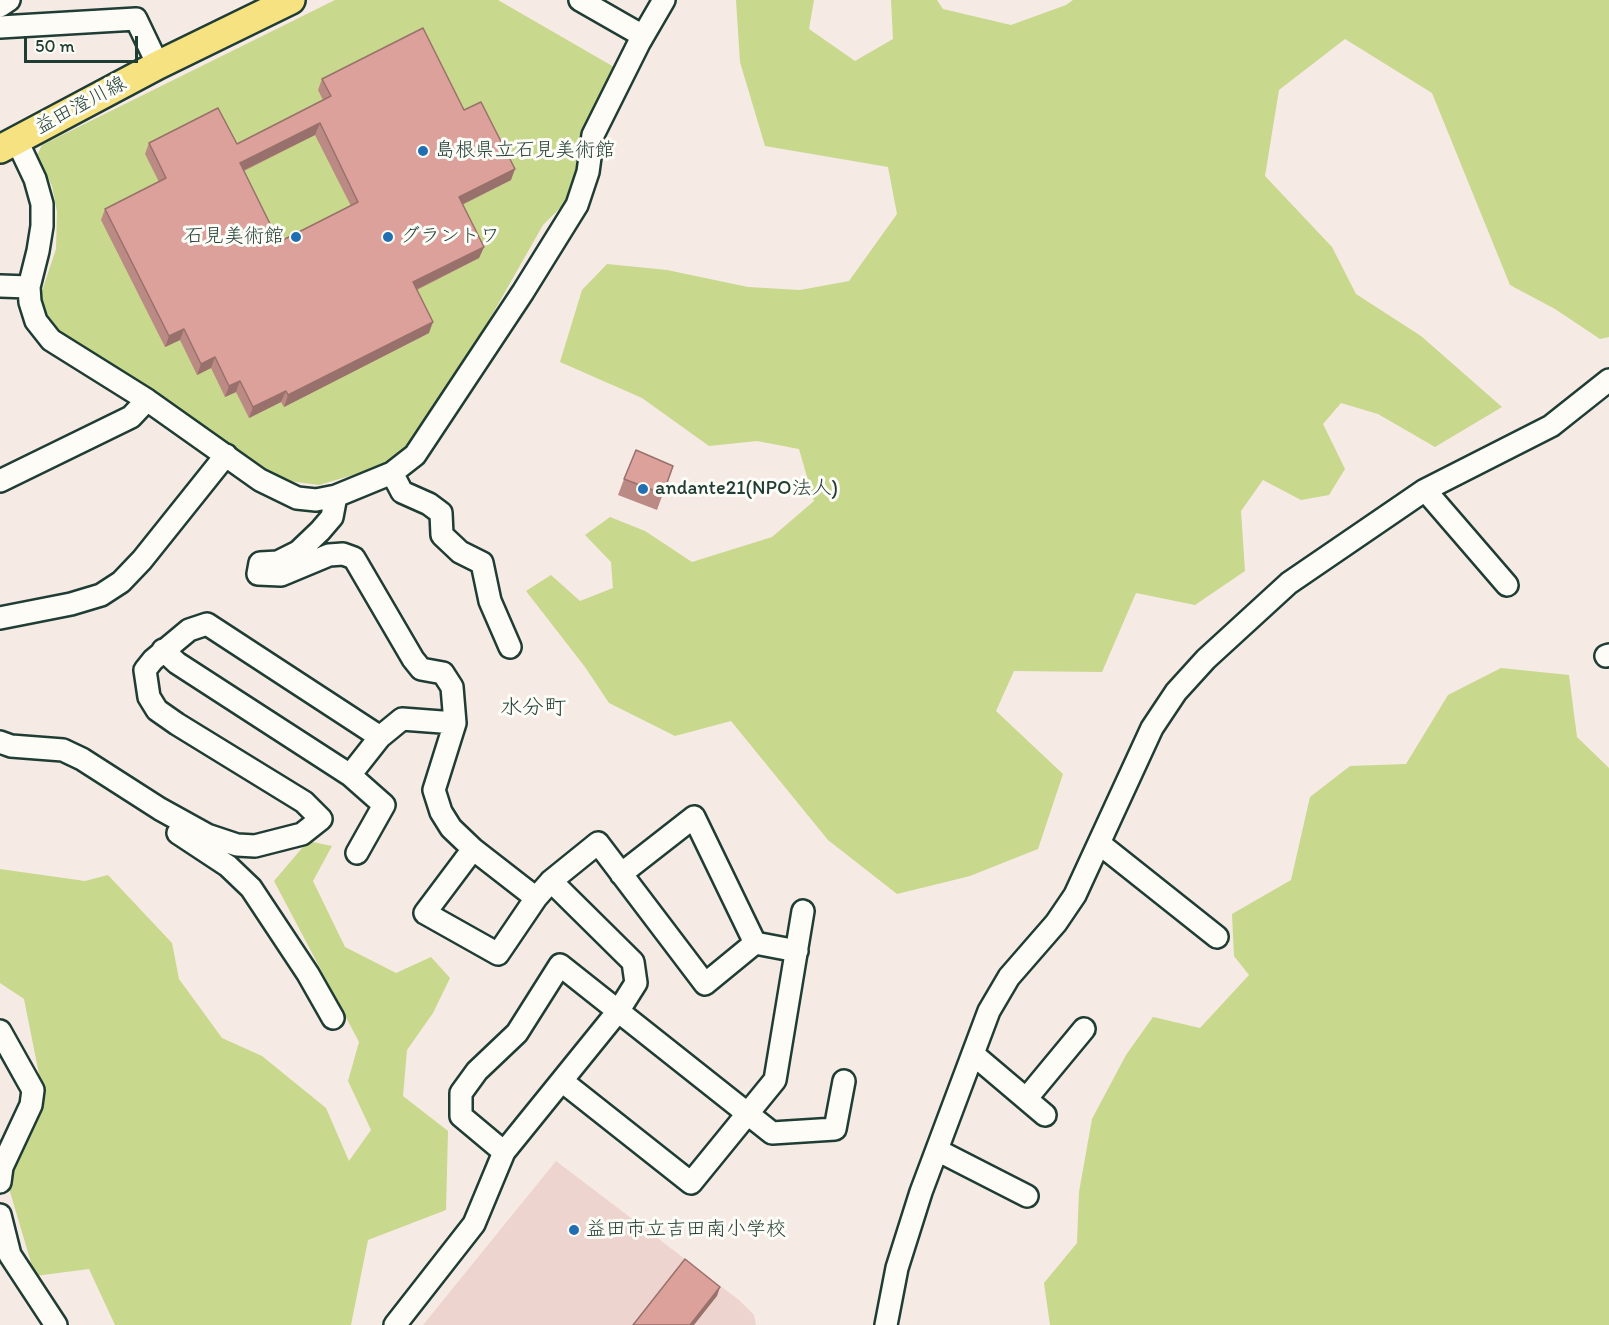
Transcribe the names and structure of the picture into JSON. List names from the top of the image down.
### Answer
{
  "streets": {
    "main road": ["益田澄川線"]
  },
  "districts": ["水分町"],
  "places": [
    "島根県立石見美術館",
    "石見美術館",
    "グラントワ",
    "andante21(NPO法人)",
    "益田市立吉田南小学校"
  ],
  "scale_bar": "50 m"
}
